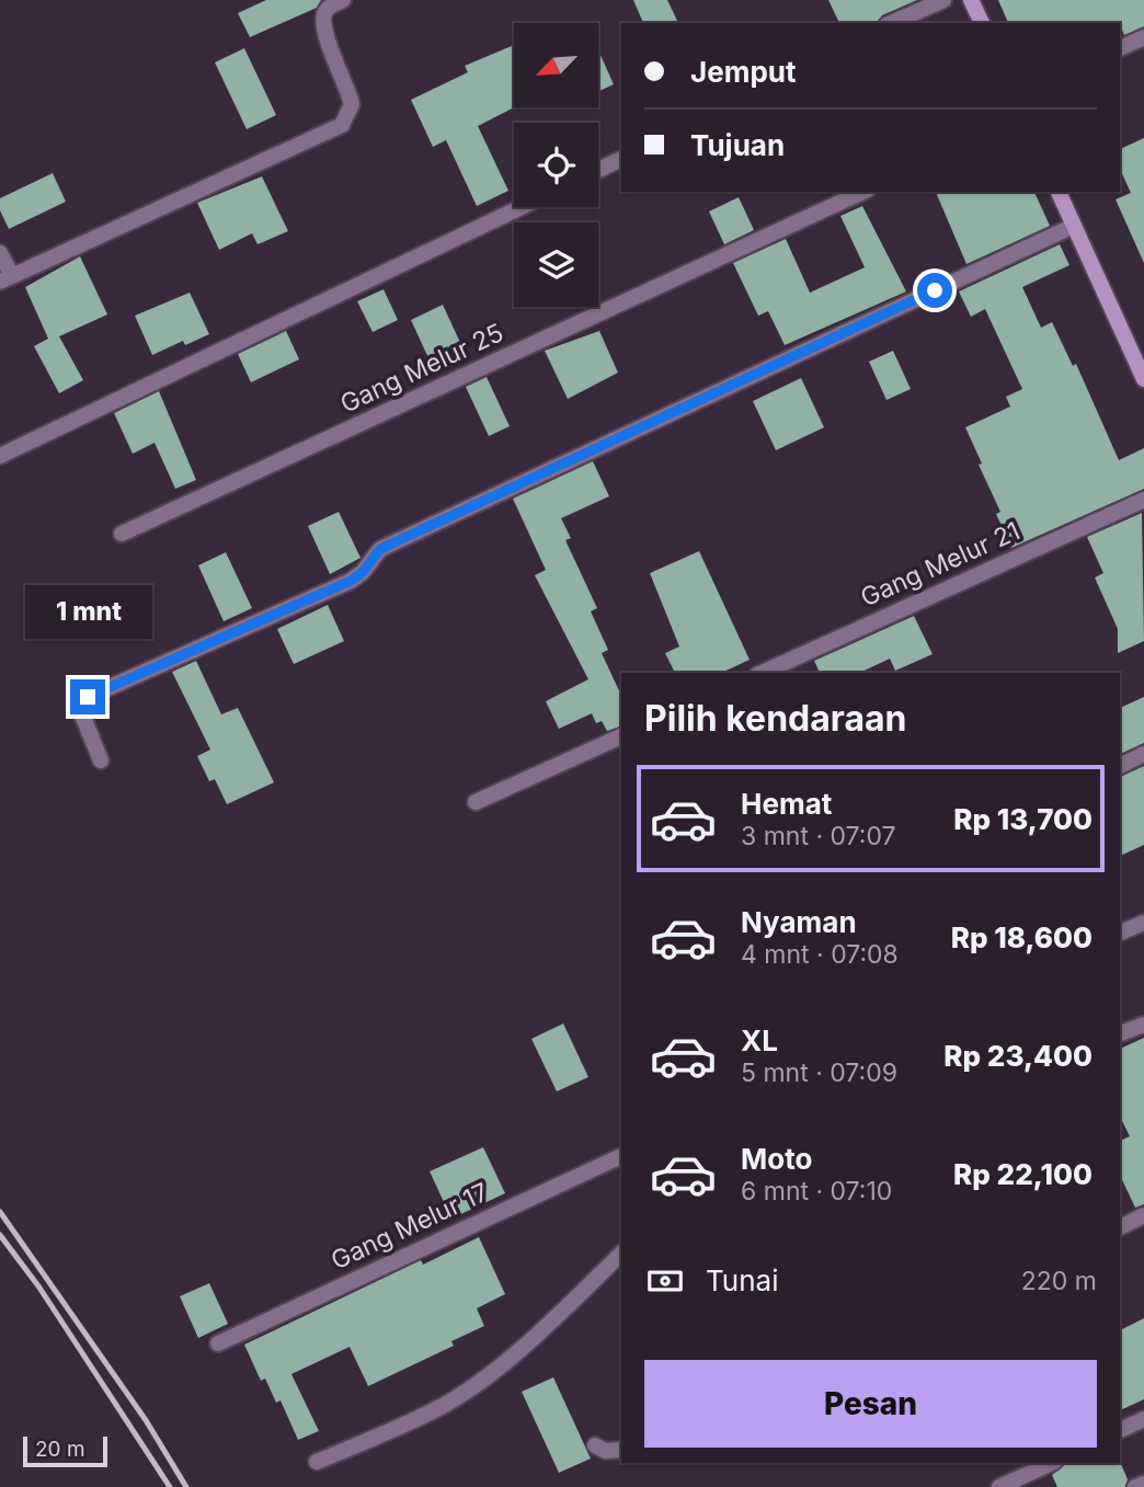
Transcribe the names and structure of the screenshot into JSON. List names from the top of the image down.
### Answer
{
  "streets": {
    "street": ["Gang Melur 25", "Gang Melur 21", "Gang Melur 17"]
  },
  "scale_bar": "20 m",
  "north": "bottom left",
  "page": {
    "banner": ["Jemput", "Tujuan"],
    "bubble": "1 mnt",
    "heading": "Pilih kendaraan",
    "list": [
      {
        "name": "Hemat",
        "note": "3 mnt · 07:07",
        "value": "Rp 13,700"
      },
      {
        "name": "Nyaman",
        "note": "4 mnt · 07:08",
        "value": "Rp 18,600"
      },
      {
        "name": "XL",
        "note": "5 mnt · 07:09",
        "value": "Rp 23,400"
      },
      {
        "name": "Moto",
        "note": "6 mnt · 07:10",
        "value": "Rp 22,100"
      }
    ],
    "pay": ["Tunai", "220 m"],
    "buttons": "Pesan",
    "scale": "20 m"
  }
}
